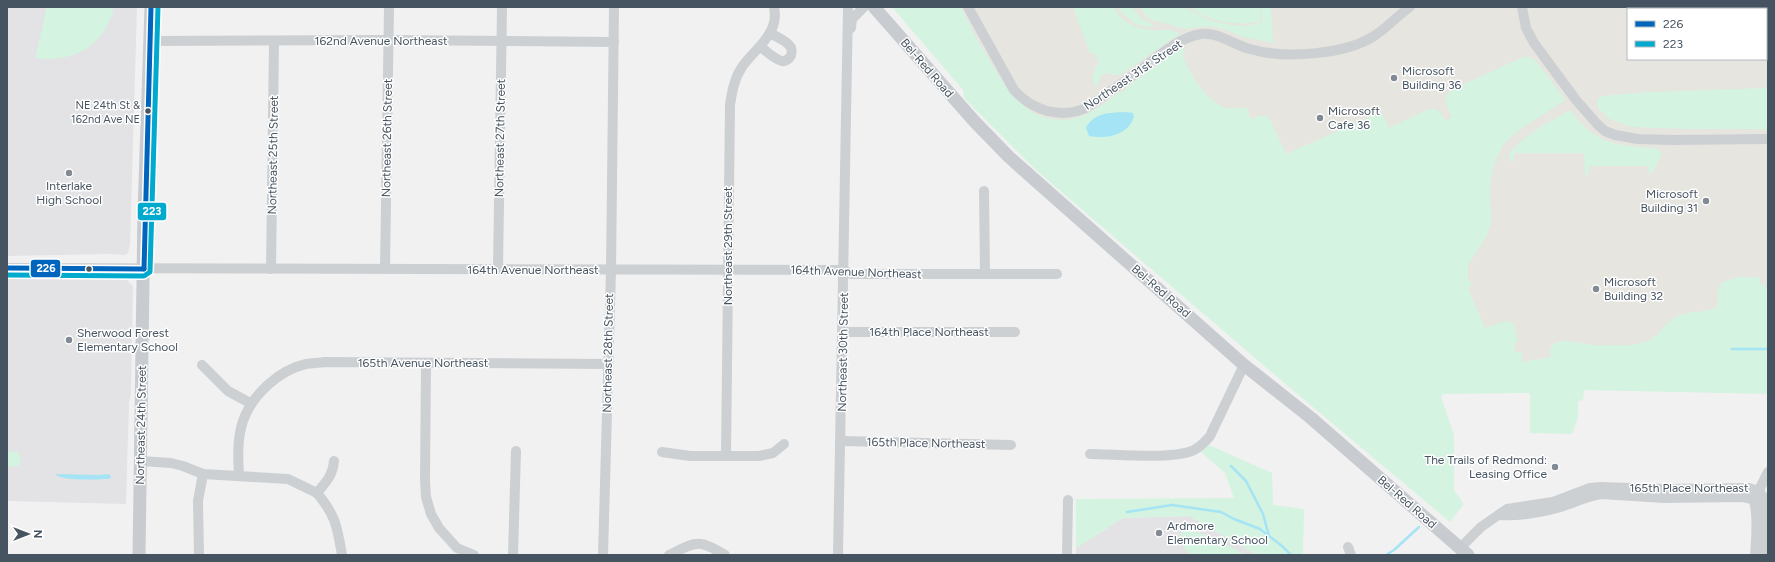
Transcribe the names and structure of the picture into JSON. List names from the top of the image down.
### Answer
{
  "streets": {
    "main road": ["Bel-Red Road", "Northeast 24th Street"],
    "street": [
      "162nd Avenue Northeast",
      "Northeast 31st Street",
      "Northeast 26th Street",
      "Northeast 27th Street",
      "Northeast 25th Street",
      "Northeast 29th Street",
      "164th Avenue Northeast",
      "164th Place Northeast",
      "Northeast 30th Street",
      "Northeast 28th Street",
      "165th Avenue Northeast",
      "165th Place Northeast"
    ]
  },
  "crossings": [
    ["162nd Avenue Northeast", "Northeast 26th Street"],
    ["162nd Avenue Northeast", "Northeast 27th Street"],
    ["162nd Avenue Northeast", "Northeast 25th Street"],
    ["162nd Avenue Northeast", "Northeast 28th Street"],
    ["162nd Avenue Northeast", "Northeast 24th Street"],
    ["Bel-Red Road", "165th Place Northeast"],
    ["Northeast 26th Street", "164th Avenue Northeast"],
    ["Northeast 27th Street", "164th Avenue Northeast"],
    ["Northeast 25th Street", "164th Avenue Northeast"],
    ["Northeast 29th Street", "164th Avenue Northeast"],
    ["164th Avenue Northeast", "Northeast 30th Street"],
    ["164th Avenue Northeast", "Northeast 28th Street"],
    ["164th Avenue Northeast", "Northeast 24th Street"],
    ["164th Place Northeast", "Northeast 30th Street"],
    ["Northeast 30th Street", "165th Place Northeast"],
    ["Northeast 28th Street", "165th Avenue Northeast"]
  ],
  "places": [
    "Microsoft Building 36",
    "NE 24th St & 162nd Ave NE",
    "Microsoft Cafe 36",
    "Interlake High School",
    "Microsoft Building 31",
    "Microsoft Building 32",
    "Sherwood Forest Elementary School",
    "The Trails of Redmond: Leasing Office",
    "Ardmore Elementary School"
  ],
  "lines": ["transit line 226", "transit line 223"],
  "legend": ["226", "223"],
  "north": "right"
}
